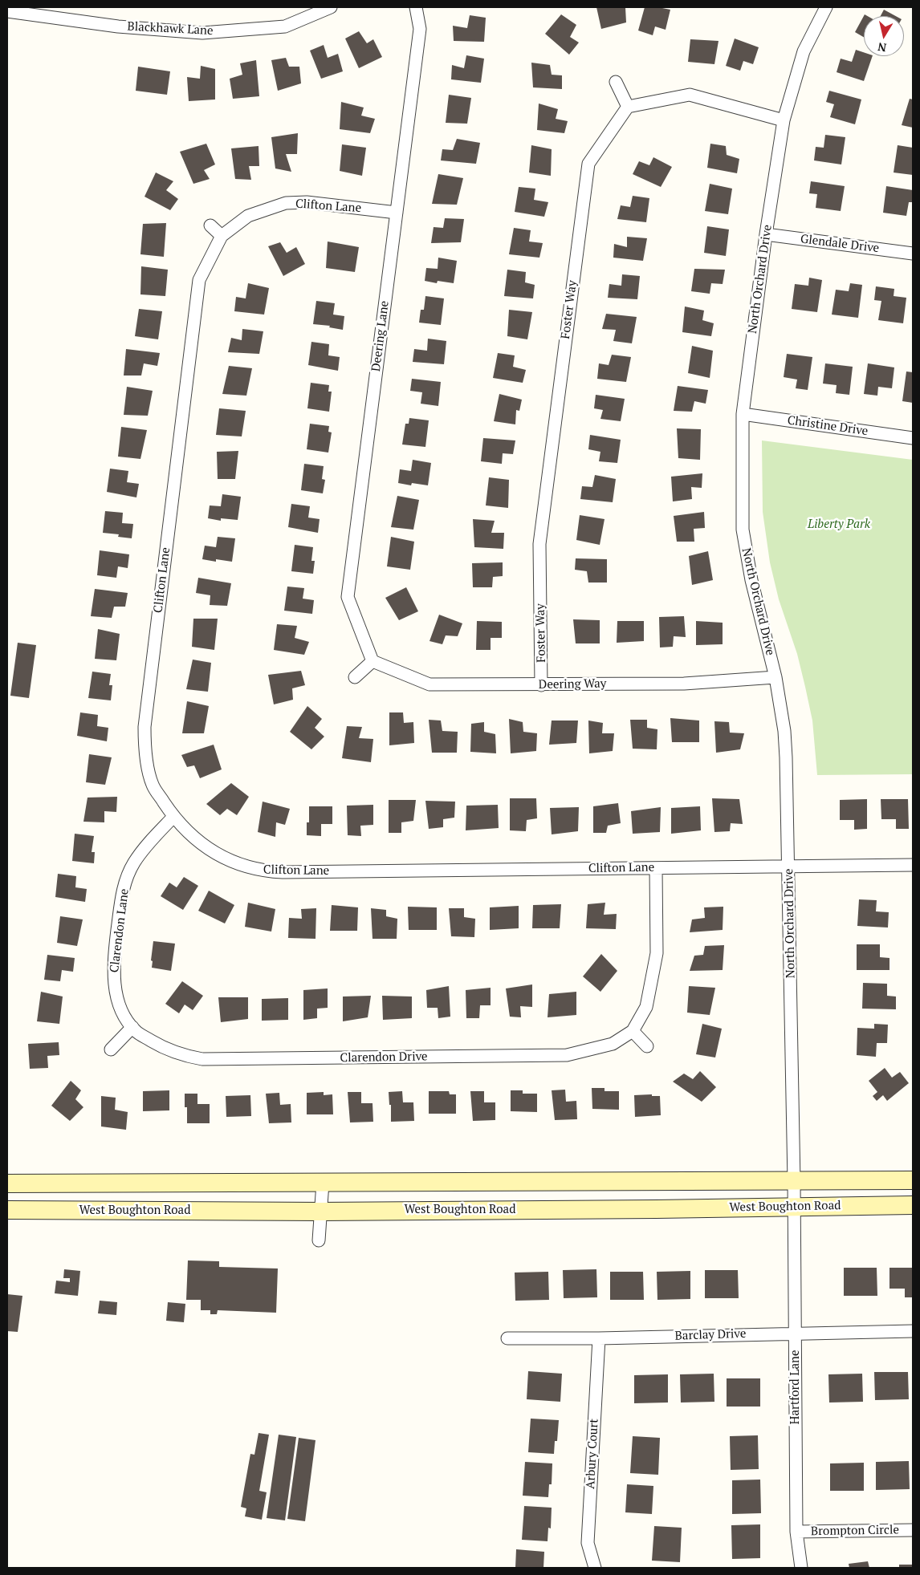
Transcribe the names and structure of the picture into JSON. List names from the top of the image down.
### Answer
{
  "streets": {
    "main road": ["West Boughton Road"],
    "street": [
      "Blackhawk Lane",
      "Clifton Lane",
      "Glendale Drive",
      "North Orchard Drive",
      "Foster Way",
      "Deering Lane",
      "Christine Drive",
      "Deering Way",
      "Clarendon Lane",
      "Clarendon Drive",
      "Barclay Drive",
      "Hartford Lane",
      "Arbury Court",
      "Brompton Circle"
    ]
  },
  "crossings": [
    ["Clifton Lane", "North Orchard Drive"],
    ["Clifton Lane", "Deering Lane"],
    ["Clifton Lane", "Clarendon Lane"],
    ["Clifton Lane", "Clarendon Drive"],
    ["Glendale Drive", "North Orchard Drive"],
    ["North Orchard Drive", "Christine Drive"],
    ["North Orchard Drive", "Deering Way"],
    ["North Orchard Drive", "West Boughton Road"],
    ["North Orchard Drive", "Hartford Lane"],
    ["Foster Way", "Deering Way"],
    ["Deering Lane", "Deering Way"],
    ["Clarendon Lane", "Clarendon Drive"],
    ["West Boughton Road", "Hartford Lane"],
    ["Barclay Drive", "Hartford Lane"],
    ["Barclay Drive", "Arbury Court"],
    ["Hartford Lane", "Brompton Circle"]
  ],
  "parks": ["Liberty Park"],
  "north": "bottom"
}
